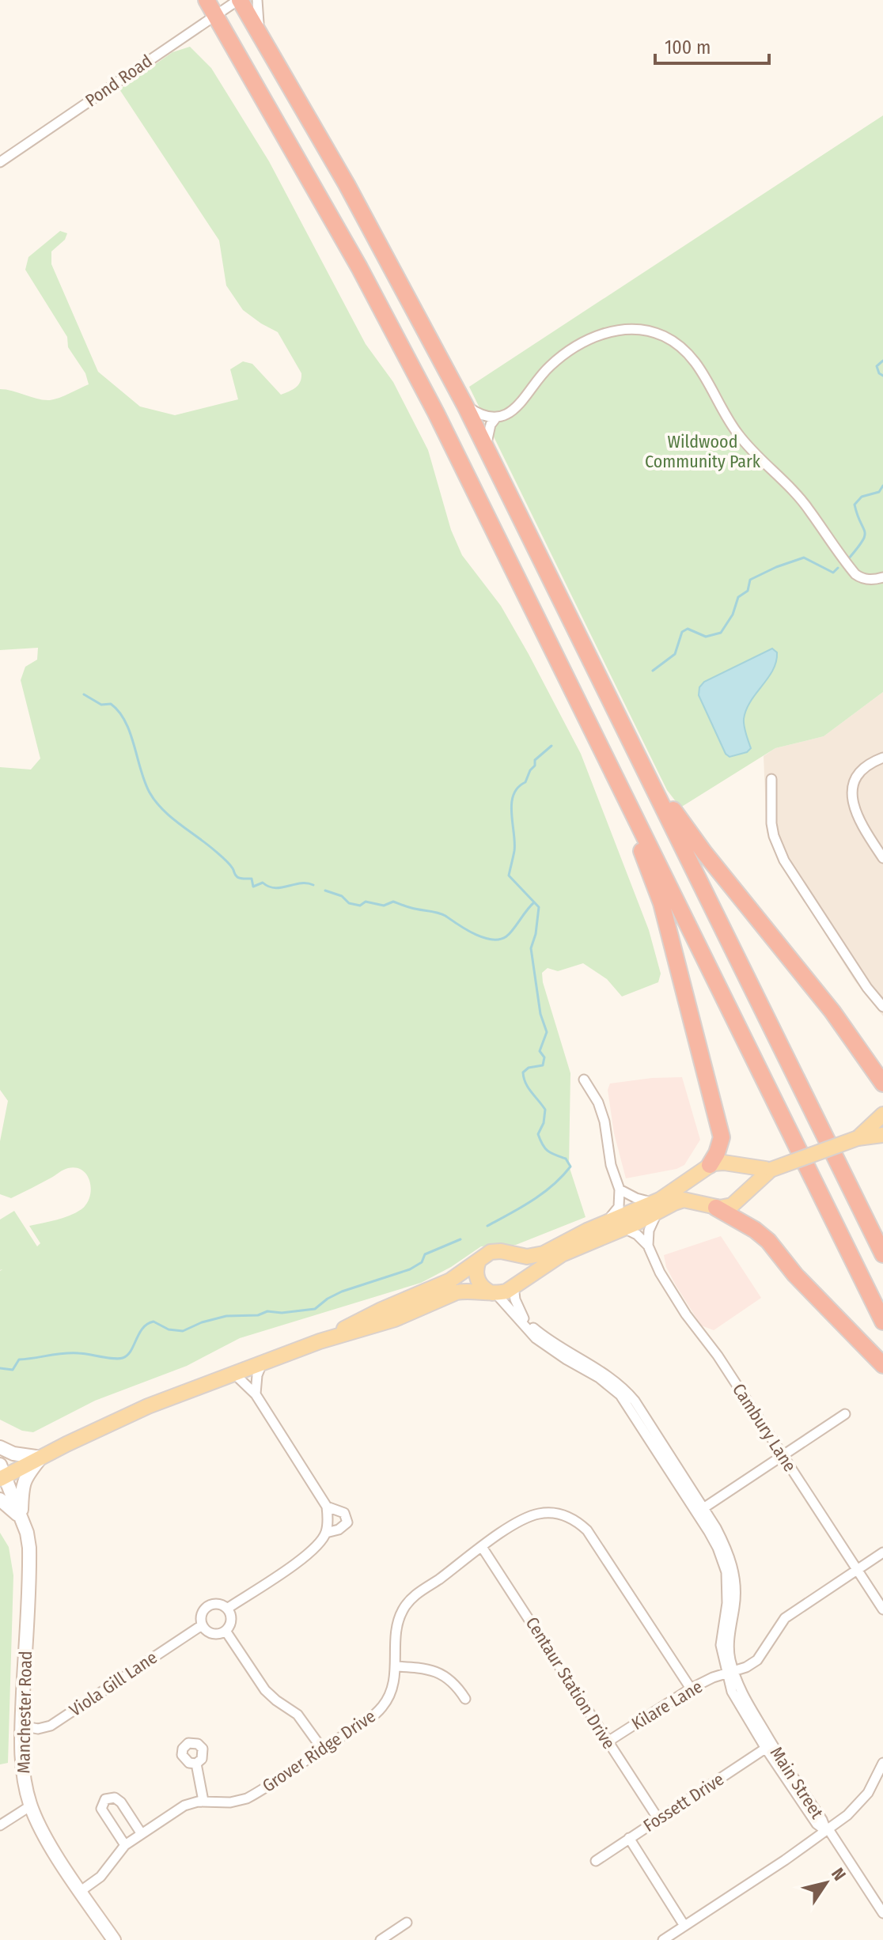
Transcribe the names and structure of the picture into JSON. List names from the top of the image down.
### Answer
{
  "streets": {
    "street": [
      "Pond Road",
      "Cambury Lane",
      "Centaur Station Drive",
      "Viola Gill Lane",
      "Kilare Lane",
      "Manchester Road",
      "Grover Ridge Drive",
      "Main Street",
      "Fossett Drive"
    ]
  },
  "crossings": [
    ["Cambury Lane", "Kilare Lane"],
    ["Centaur Station Drive", "Kilare Lane"],
    ["Centaur Station Drive", "Grover Ridge Drive"],
    ["Centaur Station Drive", "Fossett Drive"],
    ["Viola Gill Lane", "Manchester Road"],
    ["Kilare Lane", "Grover Ridge Drive"],
    ["Kilare Lane", "Main Street"],
    ["Manchester Road", "Grover Ridge Drive"],
    ["Main Street", "Fossett Drive"]
  ],
  "parks": ["Wildwood Community Park"],
  "scale_bar": "100 m",
  "north": "top right"
}
